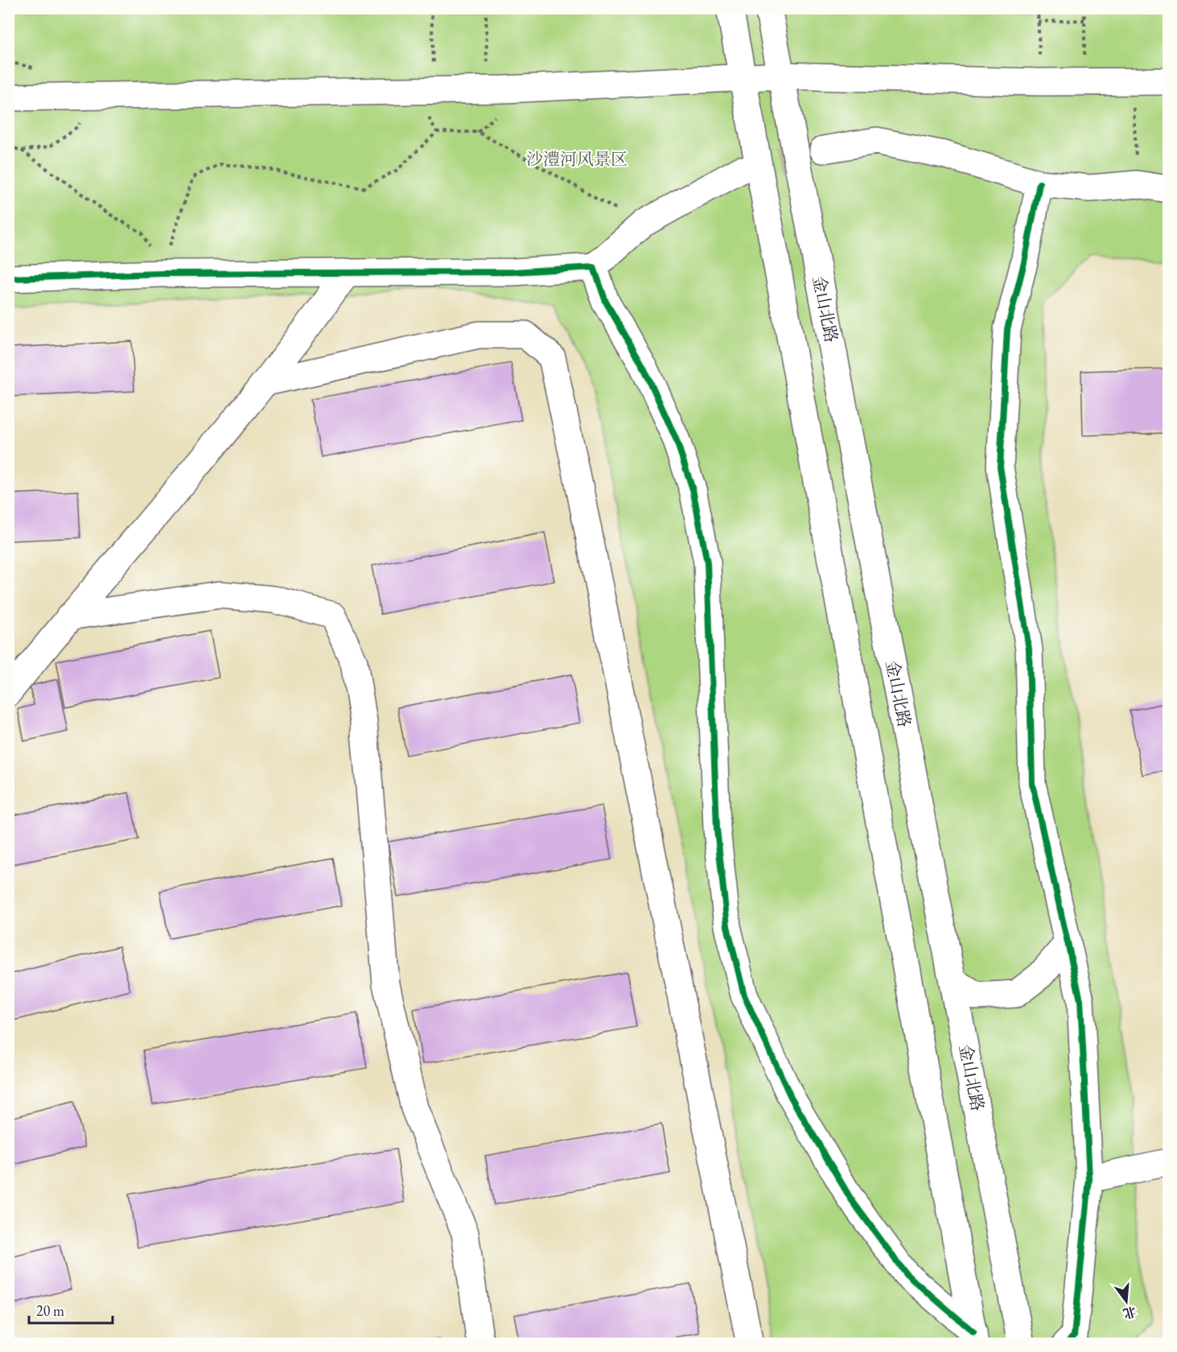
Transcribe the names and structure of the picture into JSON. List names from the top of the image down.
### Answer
{
  "streets": {
    "street": ["金山北路"]
  },
  "parks": ["沙澧河风景区"],
  "scale_bar": "20 m",
  "north": "bottom"
}
